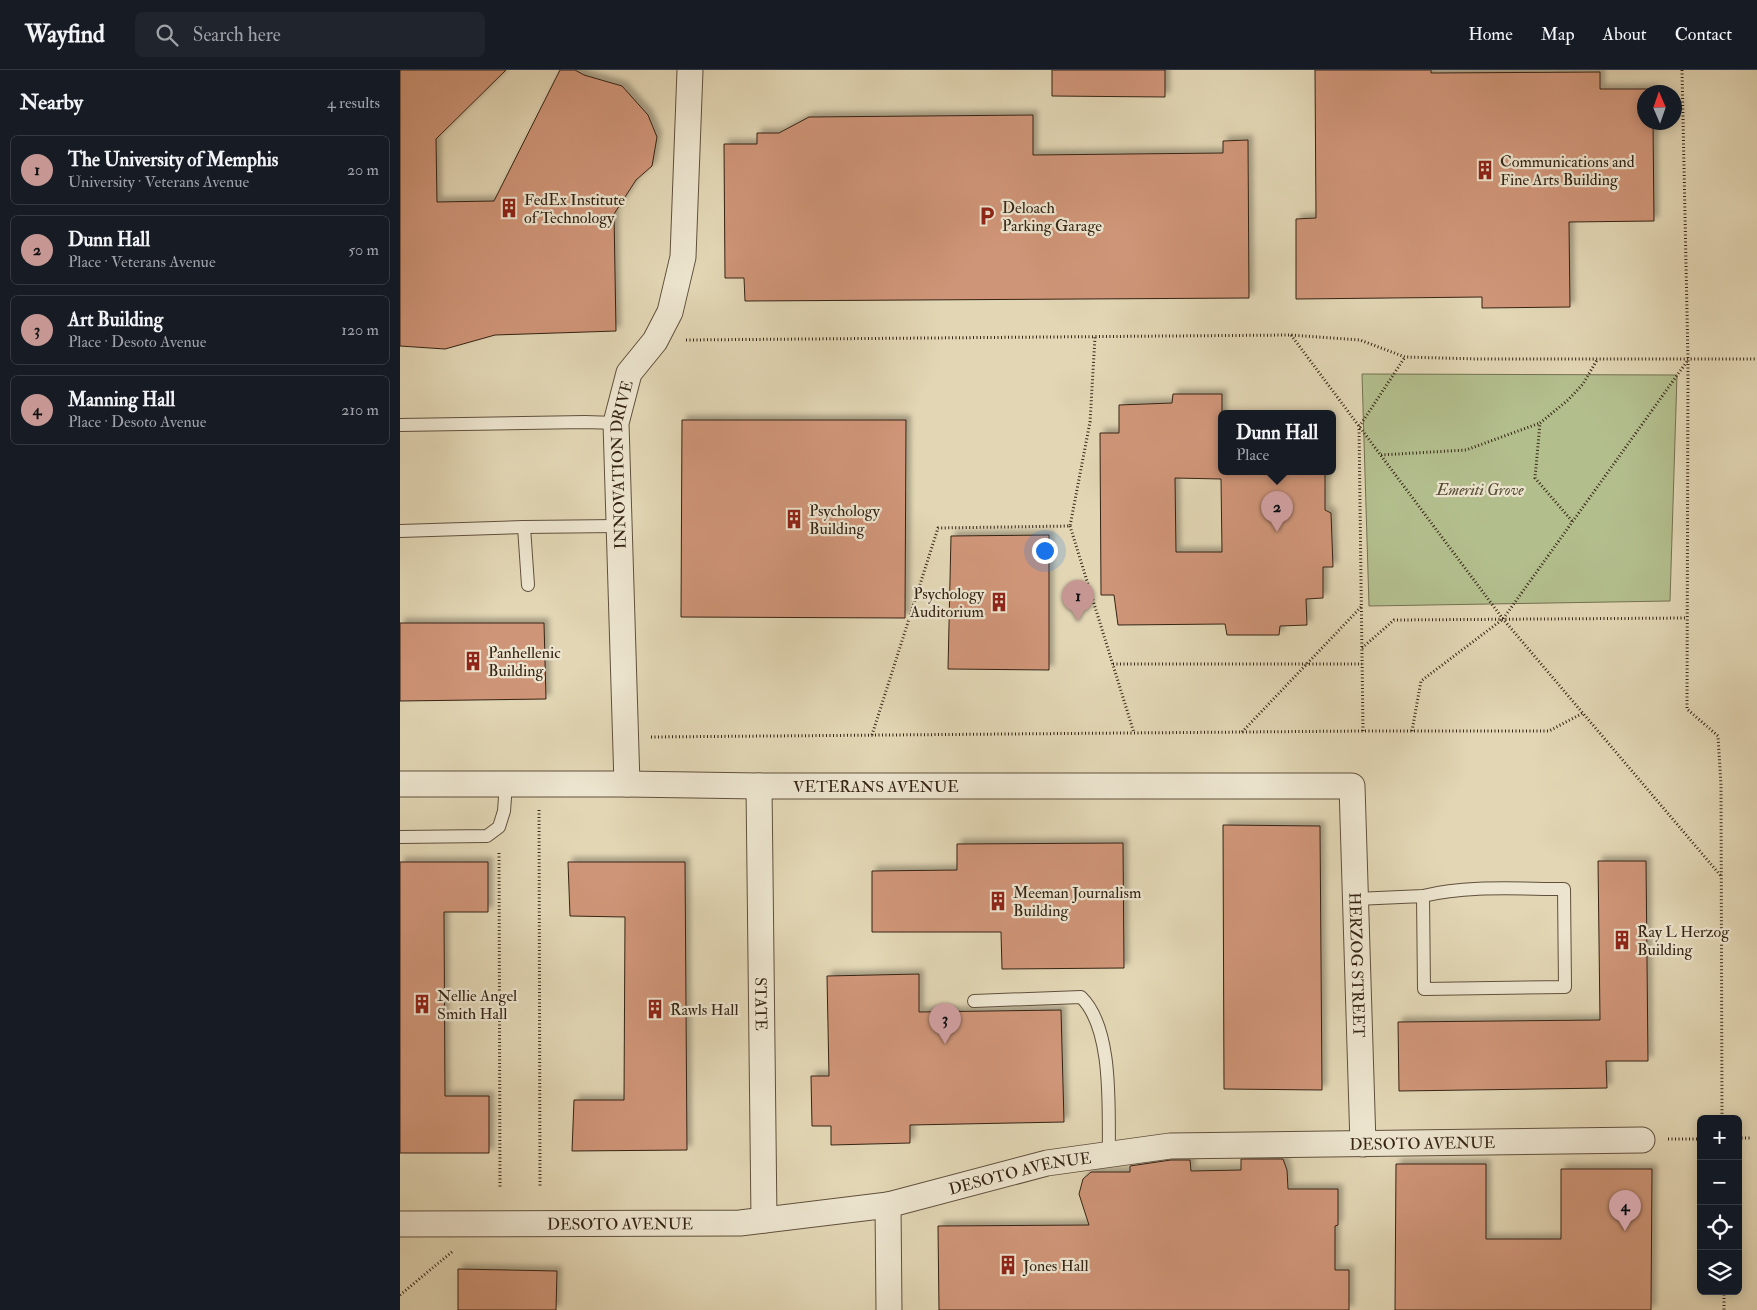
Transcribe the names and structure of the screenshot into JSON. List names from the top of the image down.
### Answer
{
  "streets": {
    "street": [
      "INNOVATION DRIVE",
      "VETERANS AVENUE",
      "HERZOG STREET",
      "STATE",
      "DESOTO AVENUE"
    ]
  },
  "crossings": [
    ["INNOVATION DRIVE", "VETERANS AVENUE"],
    ["VETERANS AVENUE", "HERZOG STREET"],
    ["VETERANS AVENUE", "STATE"],
    ["HERZOG STREET", "DESOTO AVENUE"],
    ["STATE", "DESOTO AVENUE"]
  ],
  "parks": ["Emeriti Grove"],
  "places": {
    "building": [
      "Communications and Fine Arts Building",
      "FedEx Institute of Technology",
      "Psychology Building",
      "Psychology Auditorium",
      "Panhellenic Building",
      "Meeman Journalism Building",
      "Ray L Herzog Building",
      "Nellie Angel Smith Hall",
      "Rawls Hall",
      "Jones Hall"
    ],
    "parking": ["Deloach Parking Garage"]
  },
  "north": "top",
  "page": {
    "header": "Wayfind",
    "search": "Search here",
    "nav": [
      "Home",
      "Map",
      "About",
      "Contact"
    ],
    "heading": ["Nearby", "4 results"],
    "list": [
      {
        "mark": "1",
        "name": "The University of Memphis",
        "note": "University · Veterans Avenue",
        "value": "20 m"
      },
      {
        "mark": "2",
        "name": "Dunn Hall",
        "note": "Place · Veterans Avenue",
        "value": "50 m"
      },
      {
        "mark": "3",
        "name": "Art Building",
        "note": "Place · Desoto Avenue",
        "value": "120 m"
      },
      {
        "mark": "4",
        "name": "Manning Hall",
        "note": "Place · Desoto Avenue",
        "value": "210 m"
      }
    ],
    "popup": ["Dunn Hall", "Place"],
    "pins": [
      "2",
      "1",
      "3",
      "4"
    ],
    "map_buttons": ["+", "−"]
  }
}
